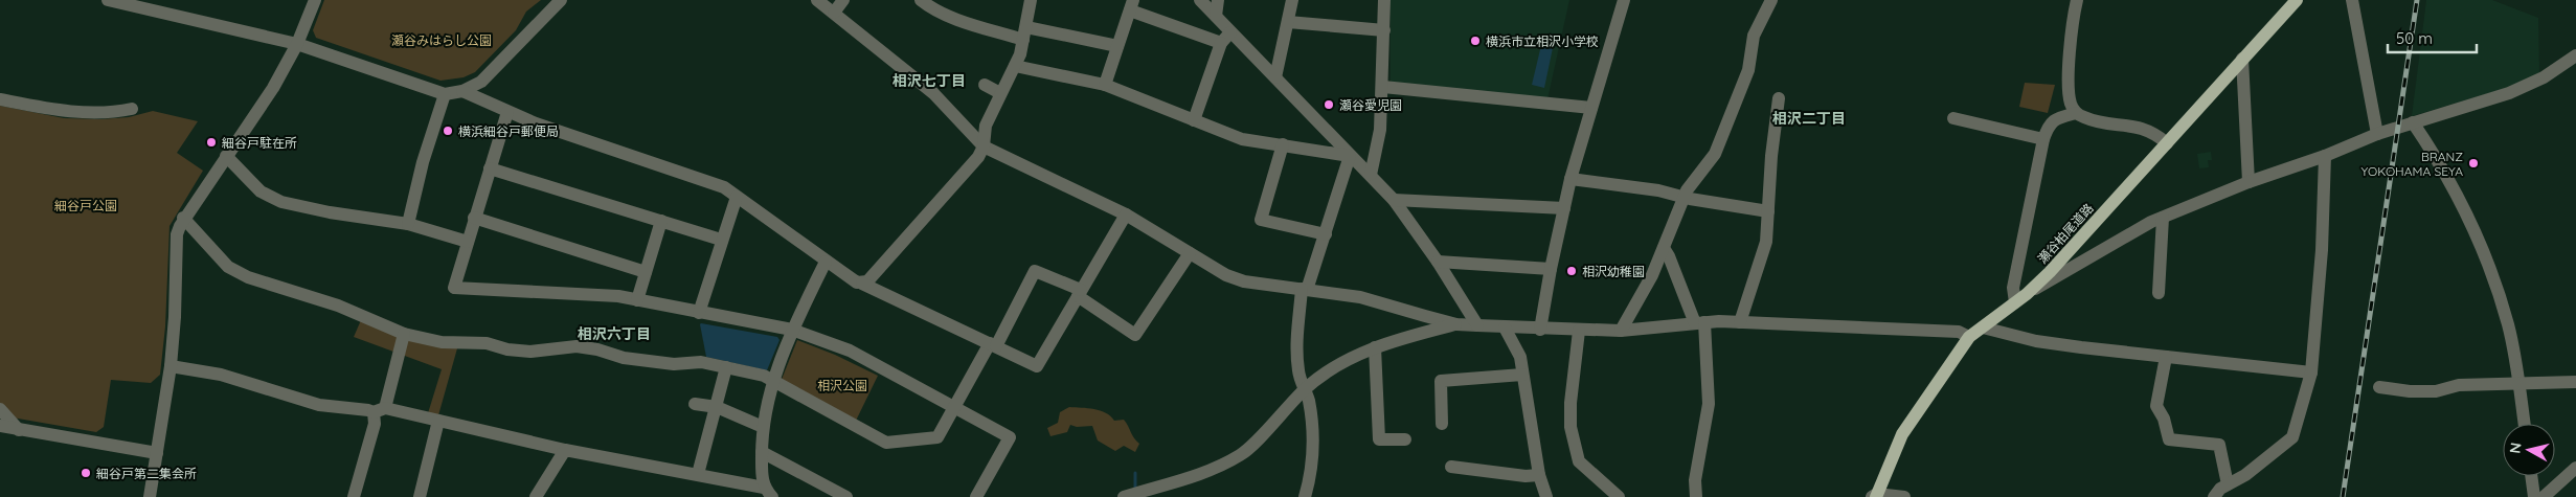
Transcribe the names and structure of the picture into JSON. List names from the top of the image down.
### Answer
{
  "streets": {
    "main road": ["瀬谷柏尾道路"]
  },
  "districts": ["相沢七丁目", "相沢二丁目", "相沢六丁目"],
  "parks": ["瀬谷みはらし公園", "細谷戸公園", "相沢公園"],
  "places": [
    "横浜市立相沢小学校",
    "瀬谷愛児園",
    "横浜細谷戸郵便局",
    "細谷戸駐在所",
    "BRANZ YOKOHAMA SEYA",
    "相沢幼稚園",
    "細谷戸第二集会所"
  ],
  "scale_bar": "50 m",
  "north": "left"
}
